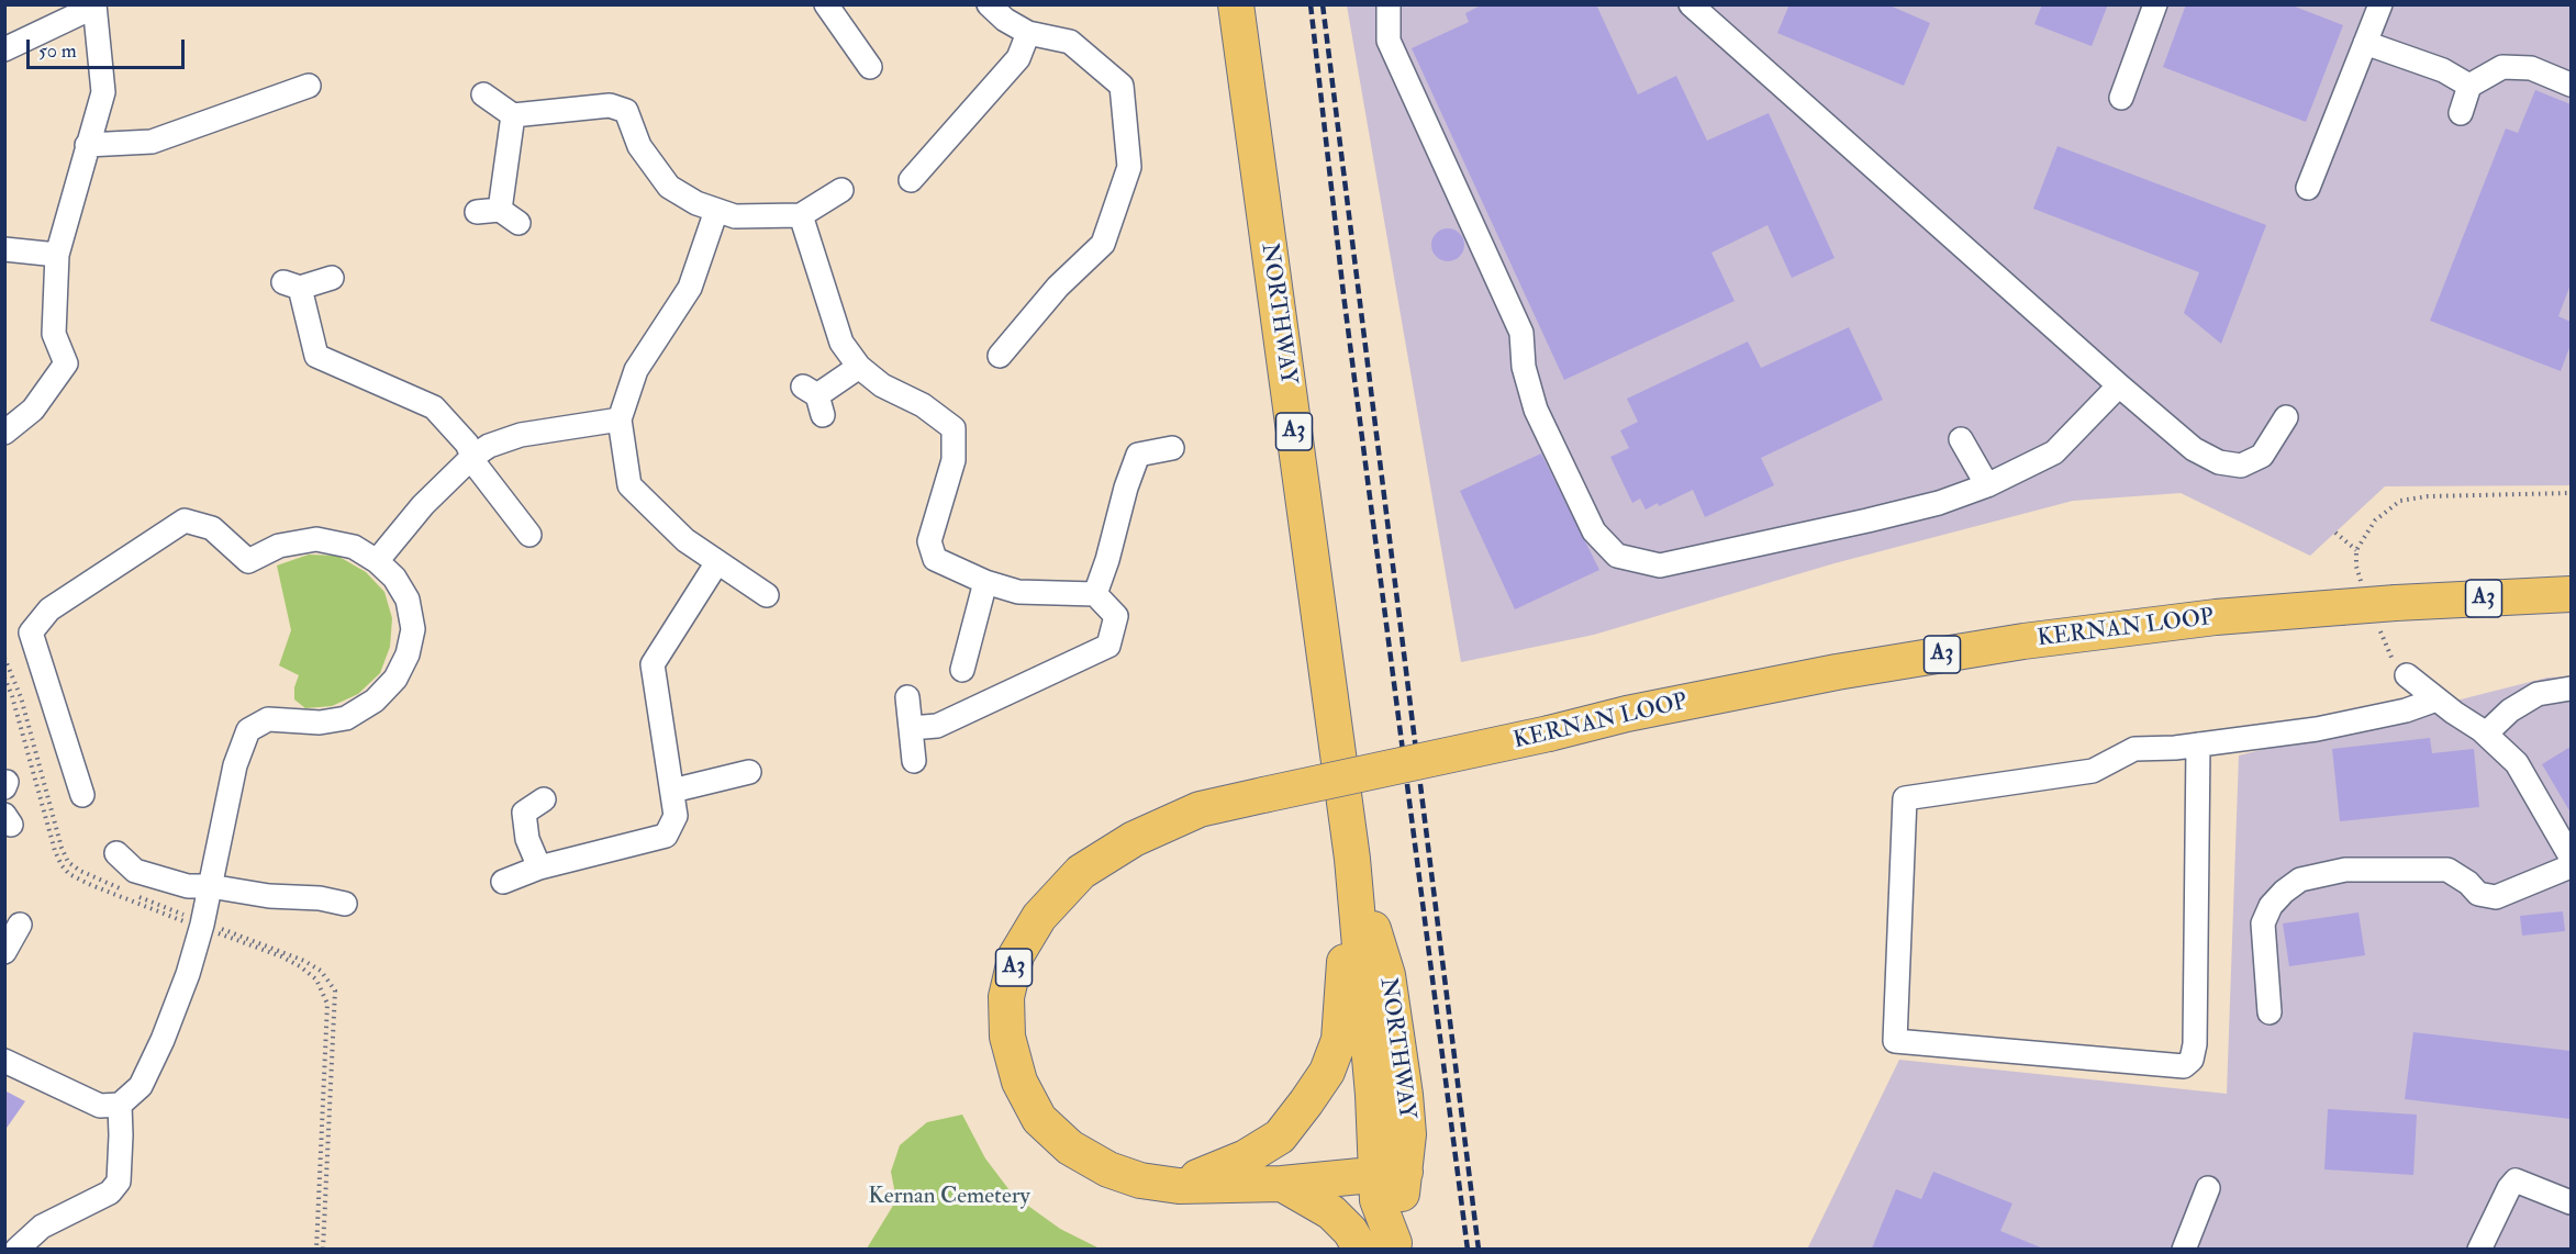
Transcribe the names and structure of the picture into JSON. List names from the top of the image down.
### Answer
{
  "streets": {
    "highway": ["NORTHWAY", "A3", "KERNAN LOOP"]
  },
  "crossings": [
    ["NORTHWAY", "A3"],
    ["A3", "KERNAN LOOP"]
  ],
  "parks": ["Kernan Cemetery"],
  "scale_bar": "50 m"
}
